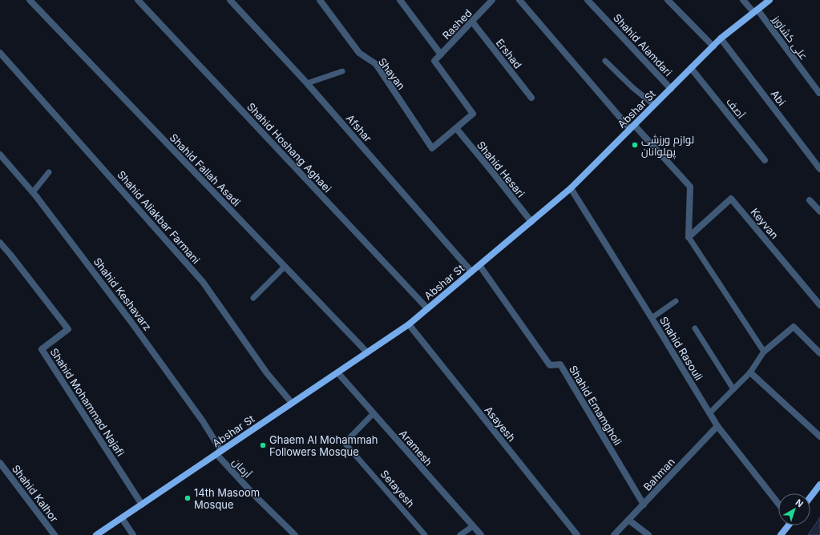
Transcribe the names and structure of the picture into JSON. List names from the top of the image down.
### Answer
{
  "streets": {
    "street": [
      "Rashed",
      "علی کشاورز",
      "Shahid Alamdari",
      "Ershad",
      "Shayan",
      "Abi",
      "آصف",
      "Abshar St",
      "Afshar",
      "Shahid Hoshang Aghaei",
      "Shahid Hesari",
      "Shahid Fallah Asadi",
      "Shahid Aliakbar Farmani",
      "Keyvan",
      "Shahid Keshavarz",
      "Shahid Rasouli",
      "Shahid Mohammad Najafi",
      "Shahid Emamgholi",
      "Asayesh",
      "Aramesh",
      "آرمان",
      "Bahman",
      "Shahid Kalhor"
    ],
    "lane": ["Setayesh"]
  },
  "crossings": [
    ["Rashed", "Ershad"],
    ["Rashed", "Shayan"],
    ["Rashed", "Shahid Hesari"],
    ["علی کشاورز", "Abshar St"],
    ["Shahid Alamdari", "Abshar St"],
    ["Shayan", "Shahid Hesari"],
    ["Abi", "Abshar St"],
    ["آصف", "Abshar St"],
    ["Abshar St", "Afshar"],
    ["Abshar St", "Shahid Hoshang Aghaei"],
    ["Abshar St", "Shahid Hesari"],
    ["Abshar St", "Shahid Fallah Asadi"],
    ["Abshar St", "Shahid Aliakbar Farmani"],
    ["Abshar St", "Shahid Keshavarz"],
    ["Abshar St", "Shahid Rasouli"],
    ["Abshar St", "Shahid Mohammad Najafi"],
    ["Abshar St", "Shahid Emamgholi"],
    ["Abshar St", "Asayesh"],
    ["Abshar St", "Aramesh"],
    ["Abshar St", "آرمان"],
    ["Shahid Keshavarz", "آرمان"],
    ["Shahid Rasouli", "Bahman"],
    ["Shahid Emamgholi", "Bahman"],
    ["Aramesh", "Setayesh"]
  ],
  "places": ["لوازم ورزشی پهلوانان", "Ghaem Al Mohammah Followers Mosque", "14th Masoom Mosque"],
  "north": "top right"
}
